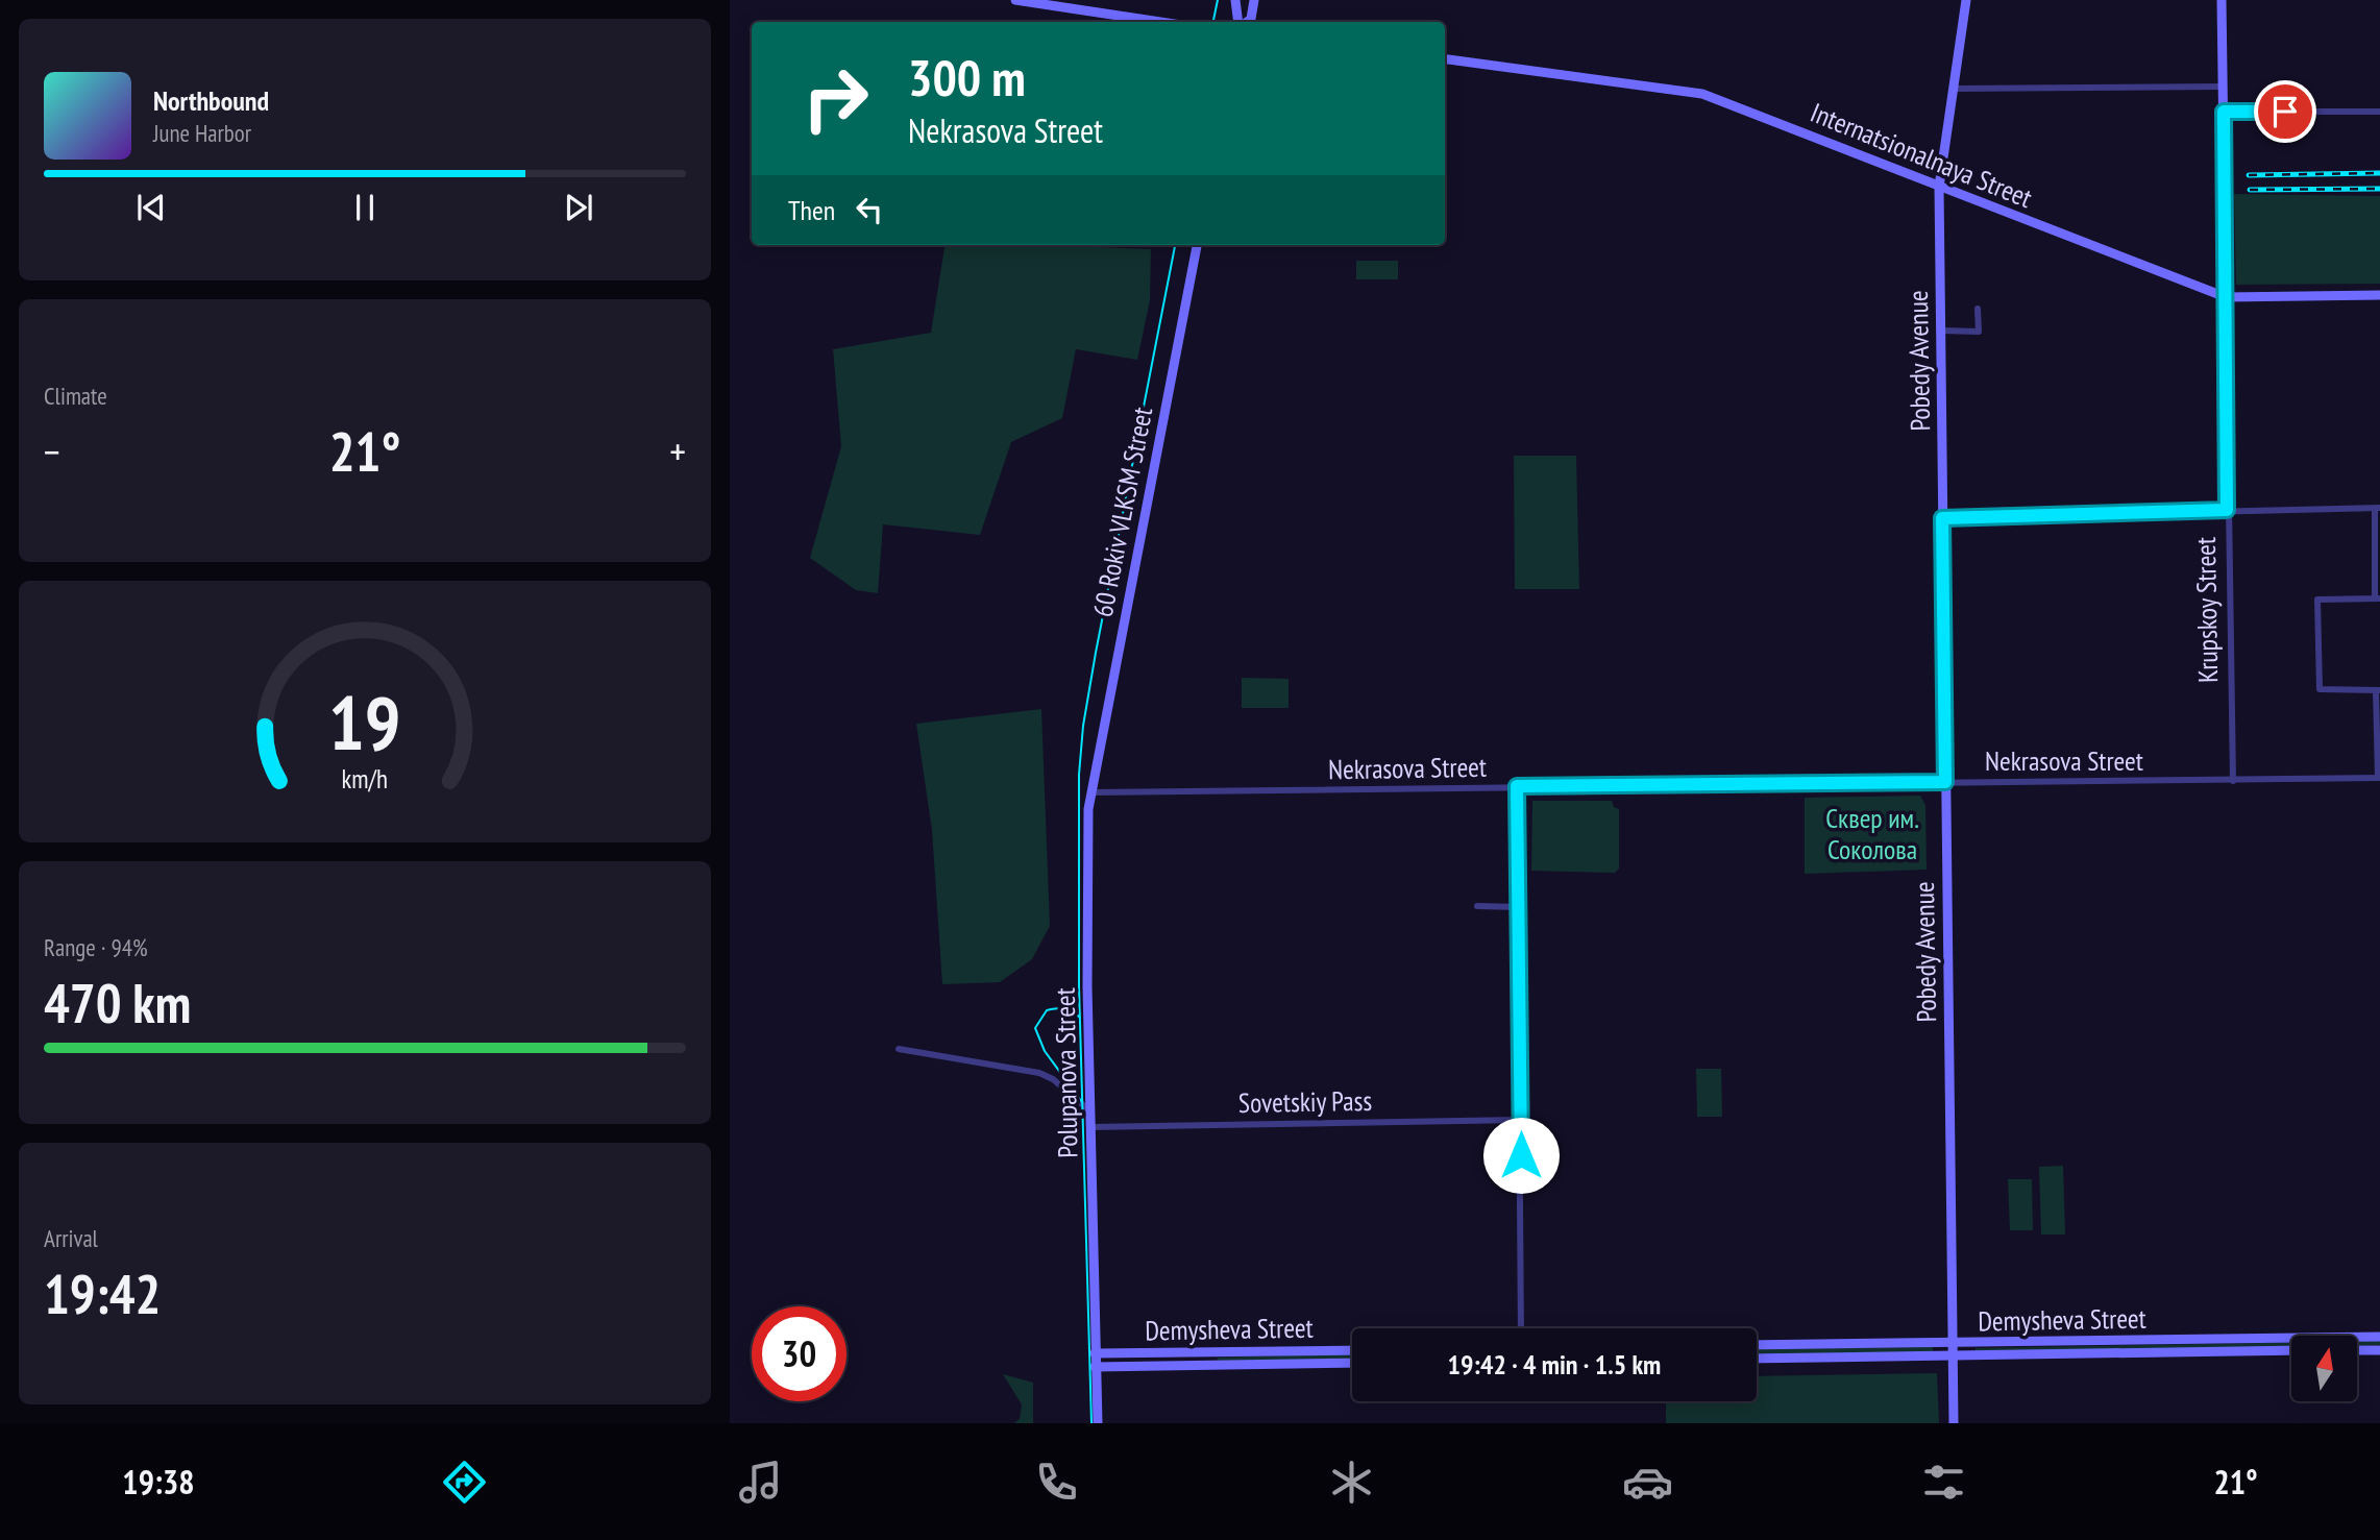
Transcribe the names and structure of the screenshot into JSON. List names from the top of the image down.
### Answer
{
  "streets": {
    "street": [
      "Internatsionalnaya Street",
      "Pobedy Avenue",
      "60 Rokiv VLKSM Street",
      "Krupskoy Street",
      "Nekrasova Street",
      "Polupanova Street",
      "Sovetskiy Pass",
      "Demysheva Street"
    ]
  },
  "crossings": [
    ["Internatsionalnaya Street", "Pobedy Avenue"],
    ["Internatsionalnaya Street", "Krupskoy Street"],
    ["Pobedy Avenue", "Nekrasova Street"],
    ["Pobedy Avenue", "Demysheva Street"],
    ["60 Rokiv VLKSM Street", "Nekrasova Street"],
    ["60 Rokiv VLKSM Street", "Polupanova Street"],
    ["Krupskoy Street", "Nekrasova Street"],
    ["Nekrasova Street", "Polupanova Street"],
    ["Polupanova Street", "Sovetskiy Pass"],
    ["Polupanova Street", "Demysheva Street"]
  ],
  "parks": ["Сквер им. Соколова"],
  "north": "top",
  "page": {
    "turn": ["300 m", "Nekrasova Street"],
    "song": ["Northbound", "June Harbor"],
    "then": "Then",
    "tile": [
      "Climate",
      ["Range · 94%", "470 km"],
      ["Arrival", "19:42"]
    ],
    "heat": ["−", "21°", "+"],
    "limit": "30",
    "trip": "19:42 · 4 min · 1.5 km",
    "tabs": ["19:38", "21°"],
    "gauge": ["19", "km/h"]
  }
}
